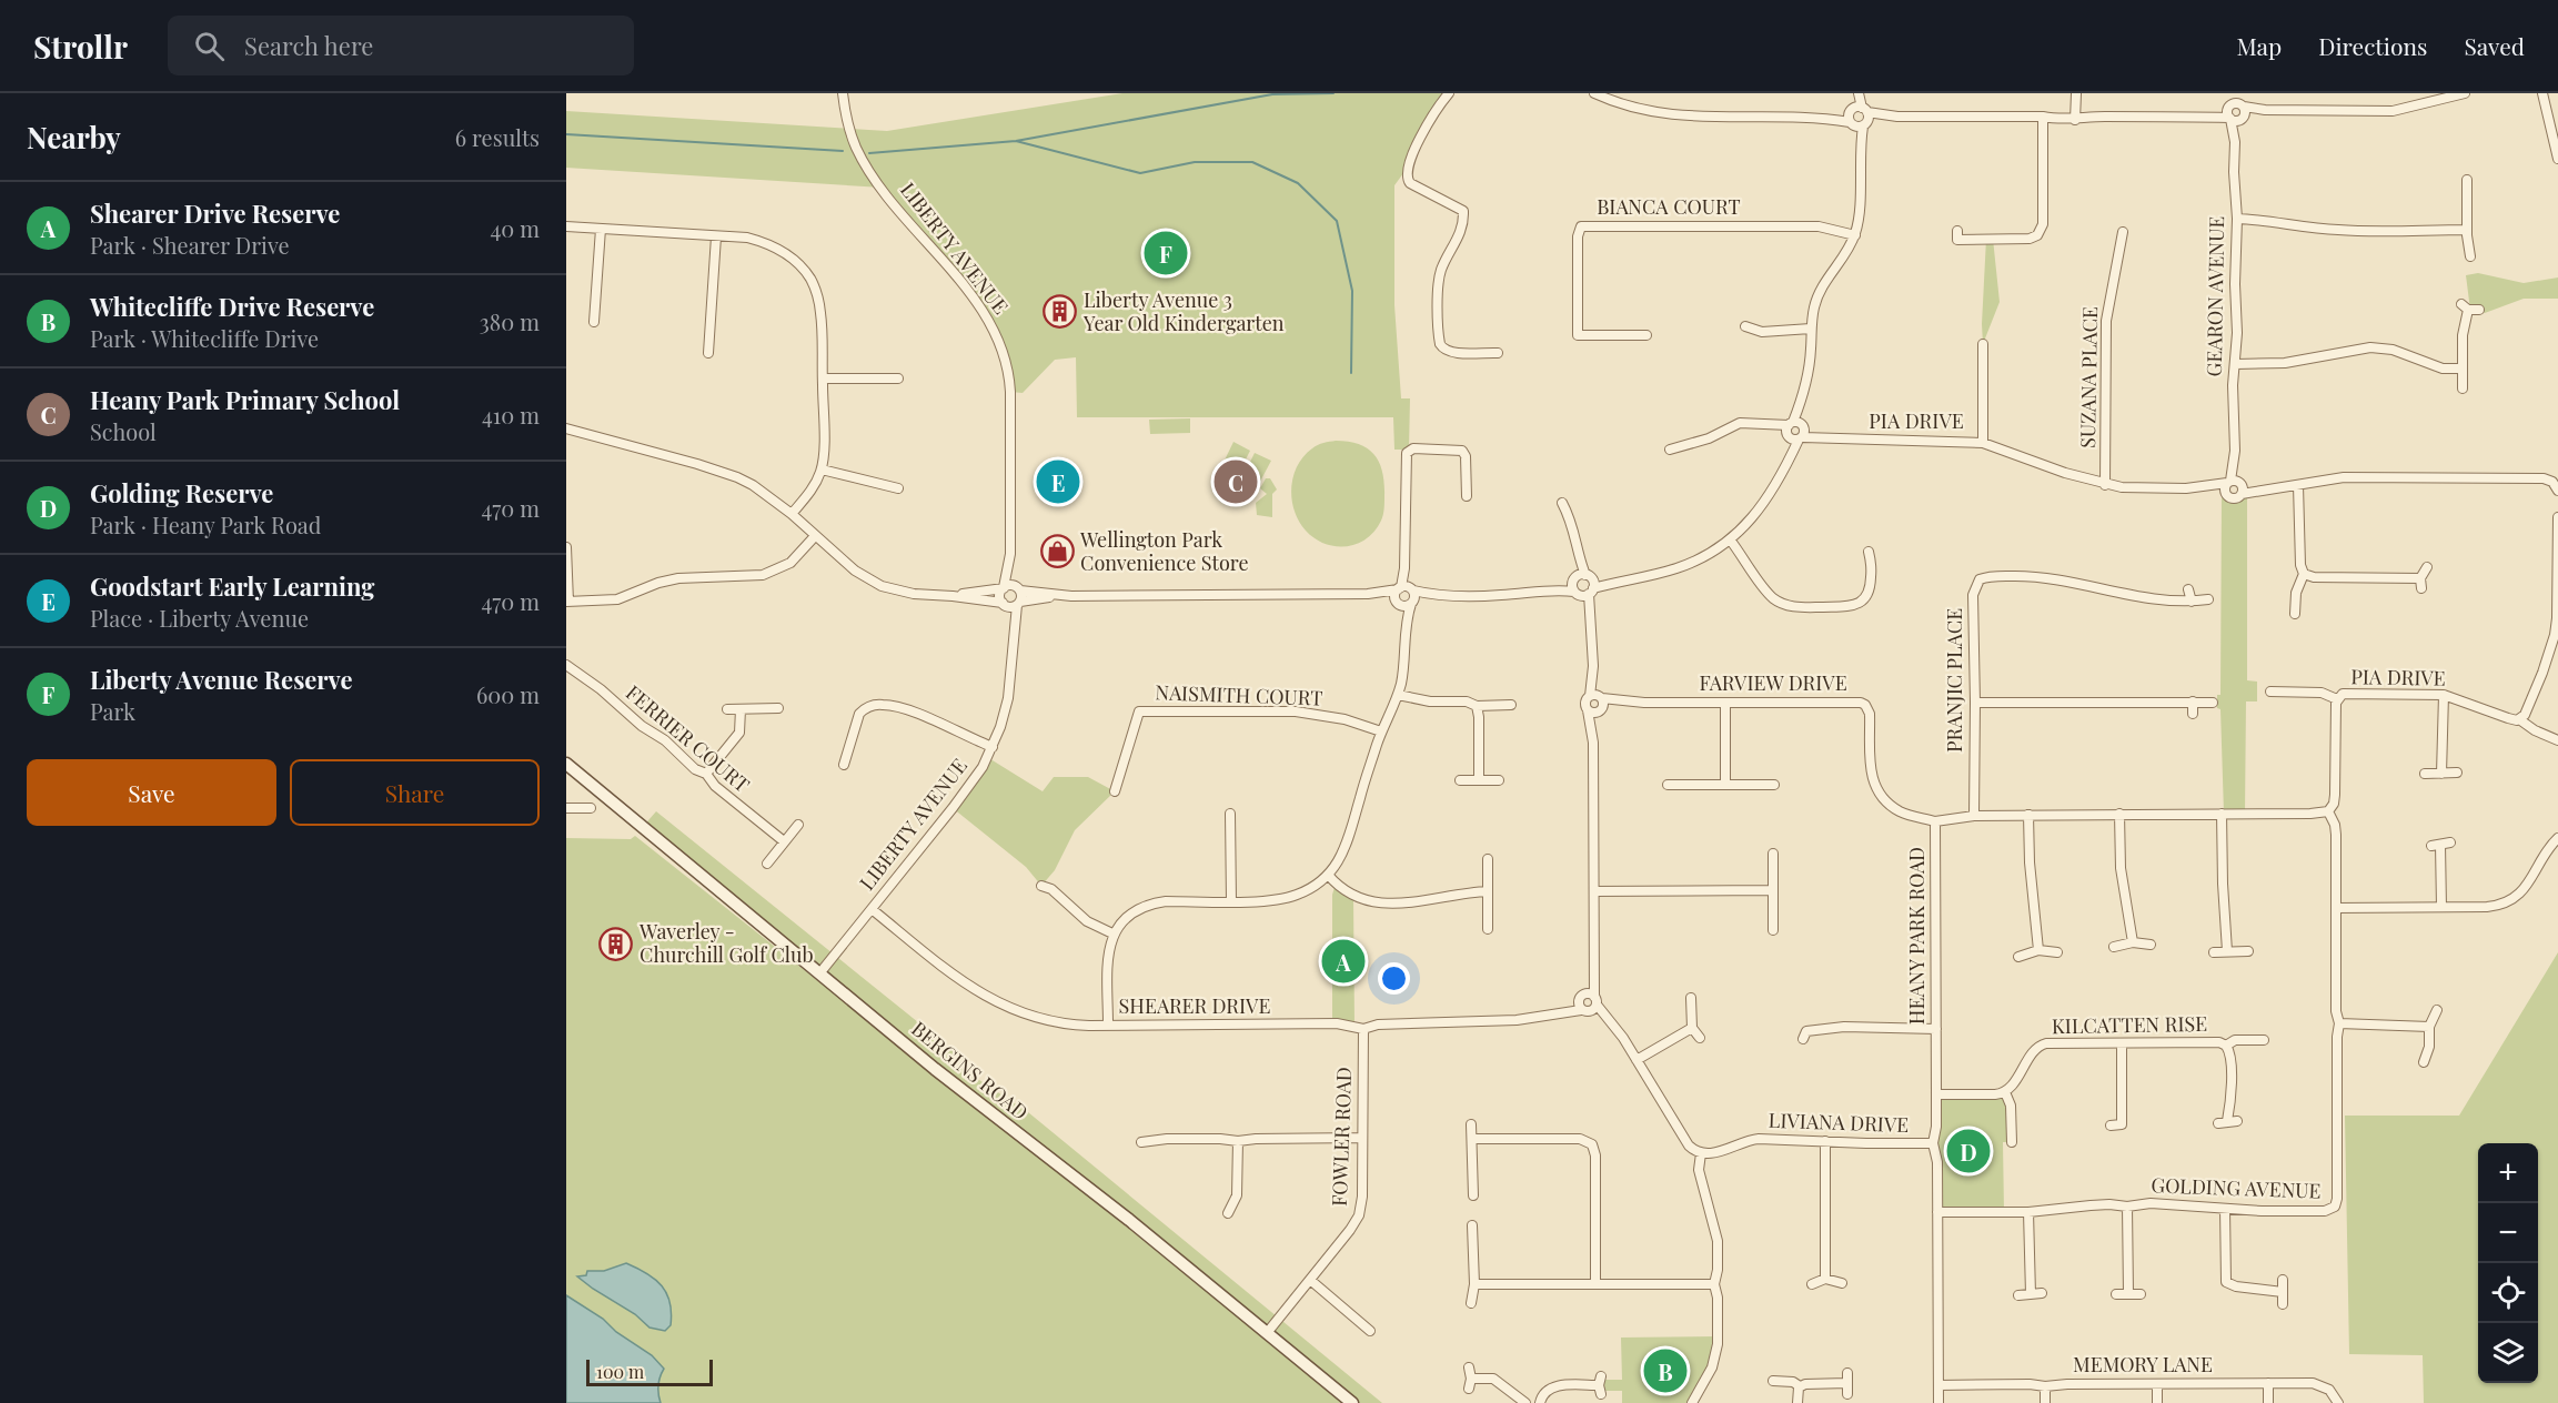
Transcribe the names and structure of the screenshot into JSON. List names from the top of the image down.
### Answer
{
  "streets": {
    "main road": ["BERGINS ROAD"],
    "street": [
      "BIANCA COURT",
      "LIBERTY AVENUE",
      "GEARON AVENUE",
      "SUZANA PLACE",
      "PIA DRIVE",
      "PRANJIC PLACE",
      "FARVIEW DRIVE",
      "NAISMITH COURT",
      "FERRIER COURT",
      "HEANY PARK ROAD",
      "SHEARER DRIVE",
      "KILCATTEN RISE",
      "LIVIANA DRIVE",
      "FOWLER ROAD",
      "GOLDING AVENUE",
      "MEMORY LANE"
    ]
  },
  "crossings": [
    ["LIBERTY AVENUE", "SHEARER DRIVE"],
    ["LIBERTY AVENUE", "BERGINS ROAD"],
    ["GEARON AVENUE", "PIA DRIVE"],
    ["SUZANA PLACE", "PIA DRIVE"],
    ["PIA DRIVE", "HEANY PARK ROAD"],
    ["PIA DRIVE", "GOLDING AVENUE"],
    ["PRANJIC PLACE", "HEANY PARK ROAD"],
    ["FARVIEW DRIVE", "HEANY PARK ROAD"],
    ["HEANY PARK ROAD", "LIVIANA DRIVE"],
    ["HEANY PARK ROAD", "GOLDING AVENUE"],
    ["HEANY PARK ROAD", "MEMORY LANE"],
    ["SHEARER DRIVE", "FOWLER ROAD"],
    ["BERGINS ROAD", "FOWLER ROAD"]
  ],
  "places": {
    "building": ["Liberty Avenue 3 Year Old Kindergarten", "Waverley - Churchill Golf Club"],
    "shop": ["Wellington Park Convenience Store"]
  },
  "scale_bar": "100 m",
  "page": {
    "header": "Strollr",
    "search": "Search here",
    "nav": ["Map", "Directions", "Saved"],
    "heading": ["Nearby", "6 results"],
    "list": [
      {
        "mark": "A",
        "name": "Shearer Drive Reserve",
        "note": "Park · Shearer Drive",
        "value": "40 m"
      },
      {
        "mark": "B",
        "name": "Whitecliffe Drive Reserve",
        "note": "Park · Whitecliffe Drive",
        "value": "380 m"
      },
      {
        "mark": "C",
        "name": "Heany Park Primary School",
        "note": "School",
        "value": "410 m"
      },
      {
        "mark": "D",
        "name": "Golding Reserve",
        "note": "Park · Heany Park Road",
        "value": "470 m"
      },
      {
        "mark": "E",
        "name": "Goodstart Early Learning",
        "note": "Place · Liberty Avenue",
        "value": "470 m"
      },
      {
        "mark": "F",
        "name": "Liberty Avenue Reserve",
        "note": "Park",
        "value": "600 m"
      }
    ],
    "pins": [
      "F",
      "C",
      "E",
      "A",
      "D",
      "B"
    ],
    "buttons": ["Save", "Share"],
    "map_buttons": ["+", "−"],
    "scale": "100 m"
  }
}
